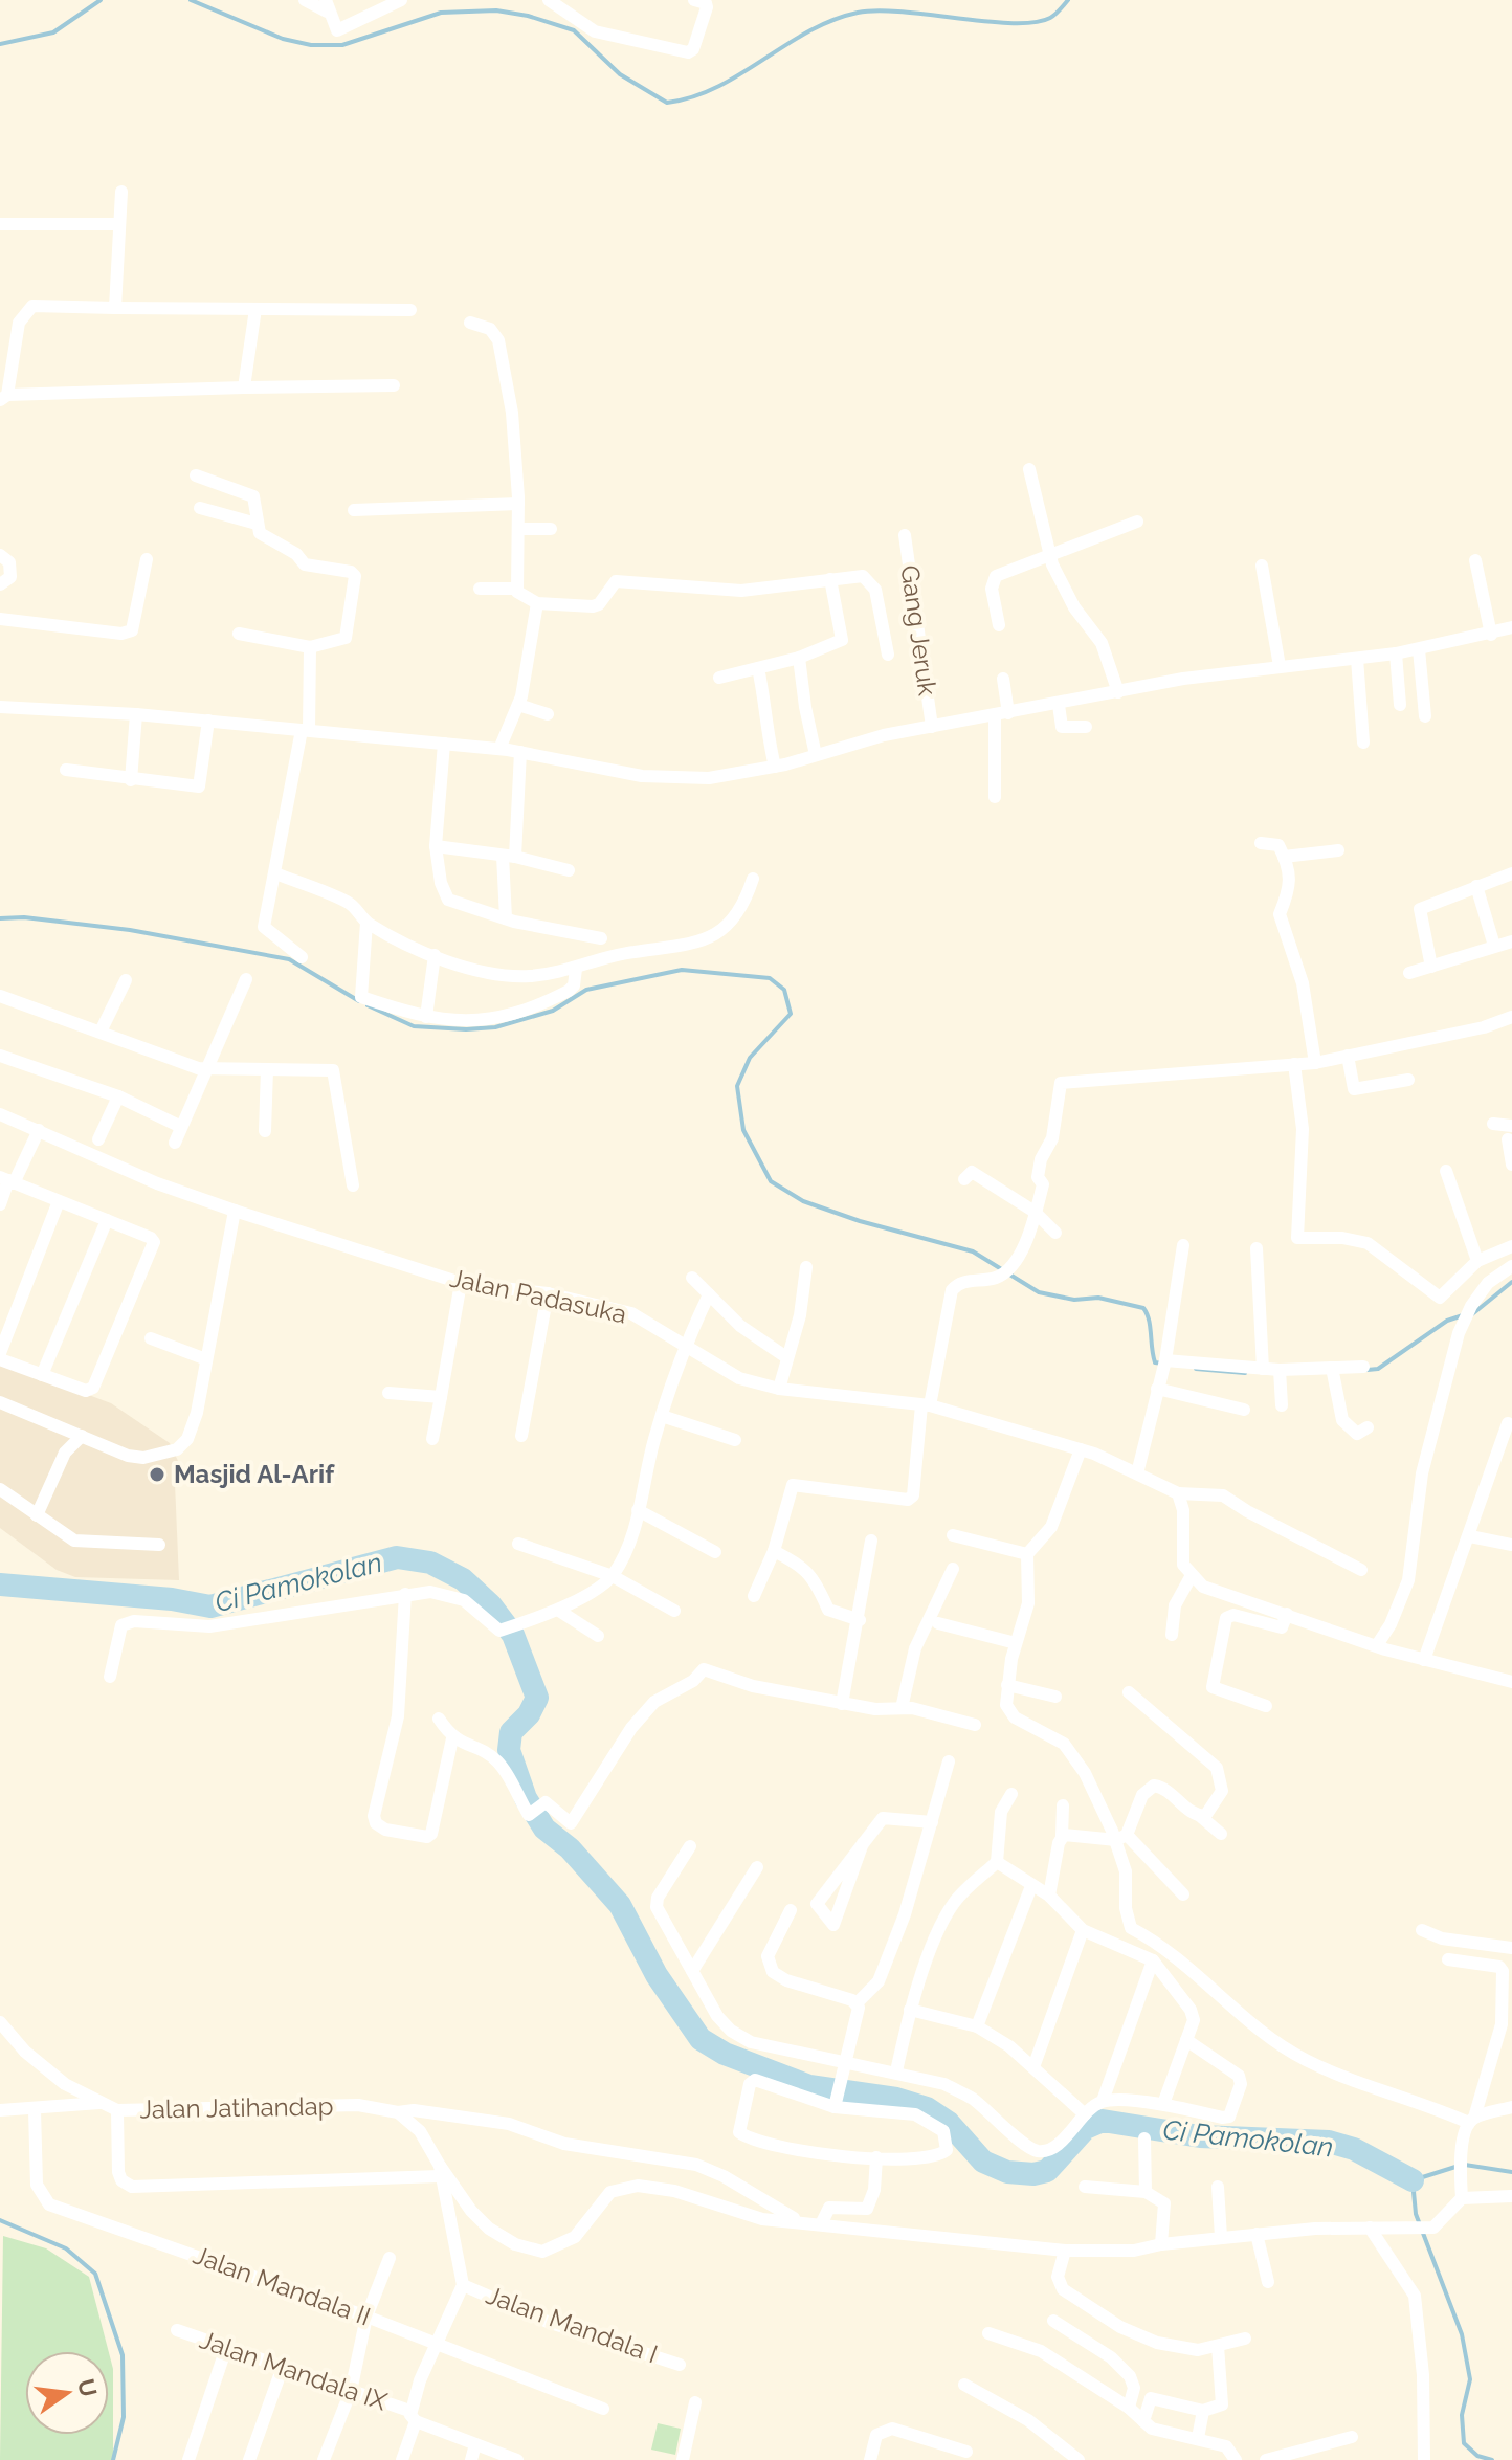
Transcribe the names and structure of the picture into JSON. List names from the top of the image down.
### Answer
{
  "streets": {
    "street": [
      "Gang Jeruk",
      "Jalan Padasuka",
      "Jalan Jatihandap",
      "Jalan Mandala II",
      "Jalan Mandala I",
      "Jalan Mandala IX"
    ]
  },
  "water": ["Ci Pamokolan"],
  "places": ["Masjid Al-Arif"],
  "north": "right"
}
